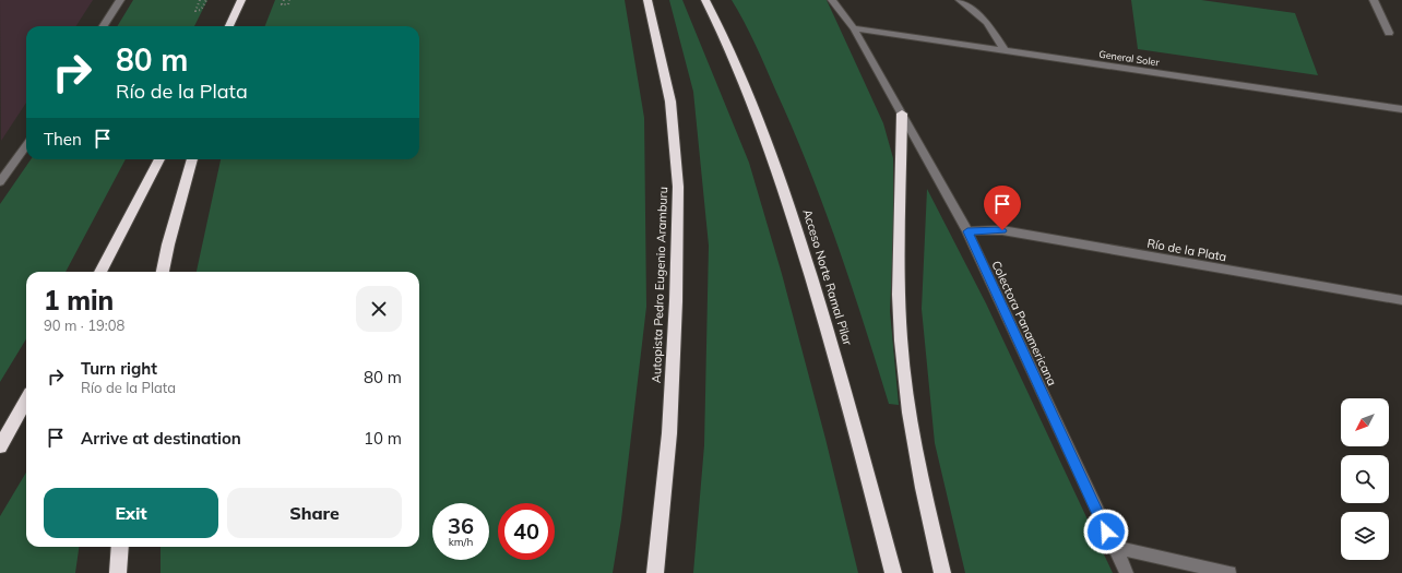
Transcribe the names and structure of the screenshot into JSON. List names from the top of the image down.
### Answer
{
  "streets": {
    "highway": ["Acceso Norte Ramal Pilar", "Autopista Pedro Eugenio Aramburu"],
    "street": ["General Soler", "Río de la Plata", "Colectora Panamericana"]
  },
  "crossings": [
    ["General Soler", "Colectora Panamericana"],
    ["Río de la Plata", "Colectora Panamericana"]
  ],
  "north": "bottom left",
  "page": {
    "turn": ["80 m", "Río de la Plata"],
    "then": "Then",
    "heading": ["1 min", "90 m · 19:08"],
    "list": [
      {
        "name": "Turn right",
        "note": "Río de la Plata",
        "value": "80 m"
      },
      {
        "name": "Arrive at destination",
        "value": "10 m"
      }
    ],
    "buttons": ["Exit", "Share"],
    "speed": "36 km/h",
    "limit": "40"
  }
}
